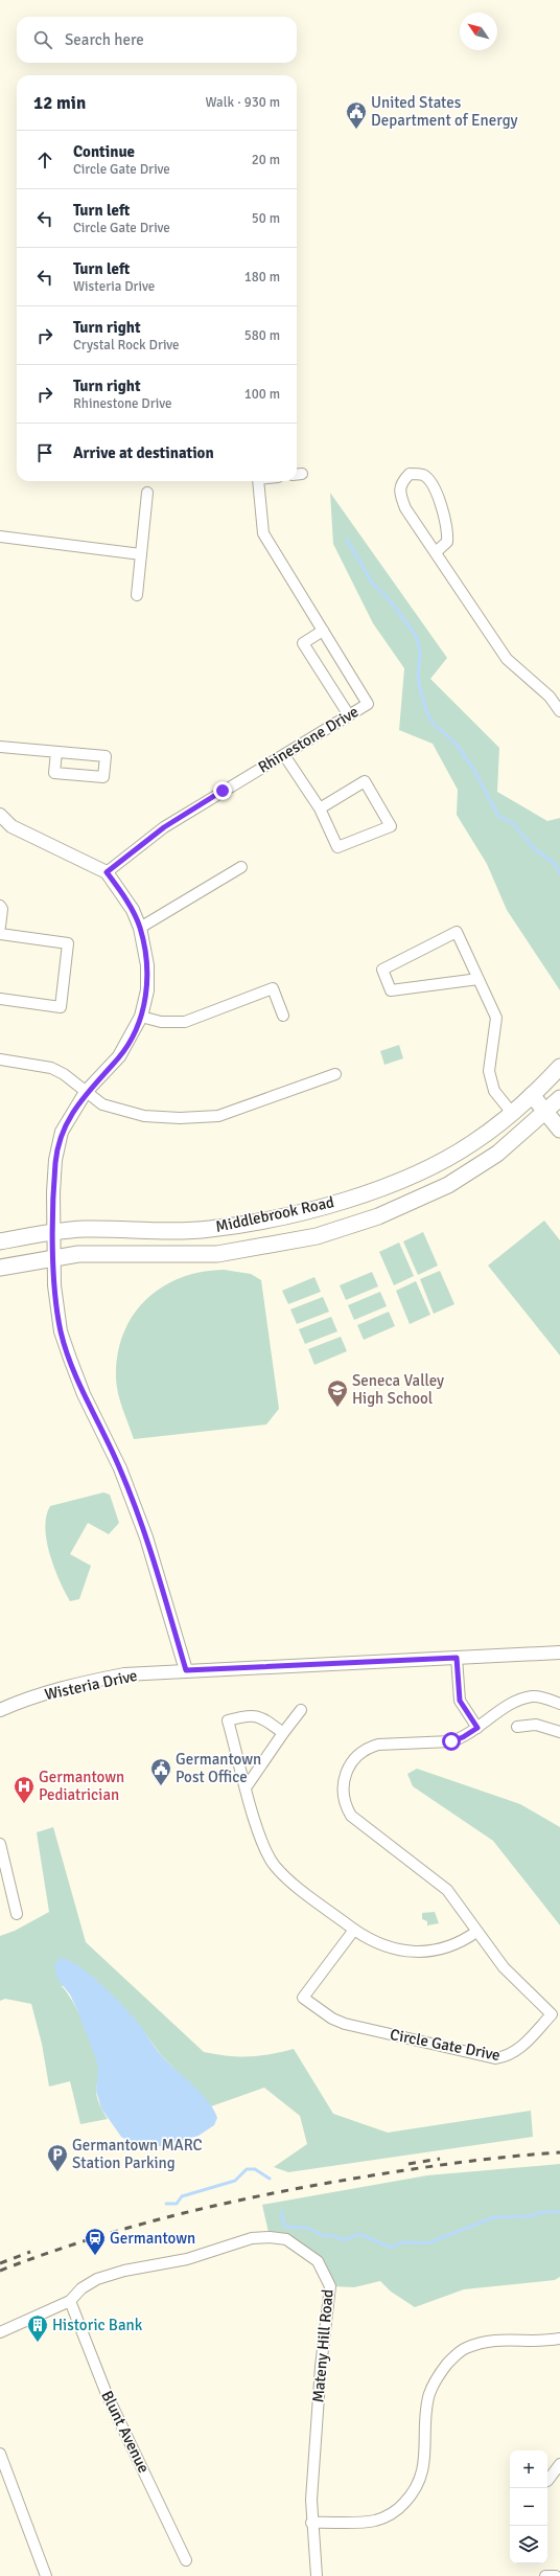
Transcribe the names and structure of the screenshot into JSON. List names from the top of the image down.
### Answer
{
  "streets": {
    "main road": ["Middlebrook Road"],
    "street": [
      "Rhinestone Drive",
      "Wisteria Drive",
      "Circle Gate Drive",
      "Mateny Hill Road",
      "Blunt Avenue"
    ]
  },
  "crossings": [
    ["Mateny Hill Road", "Blunt Avenue"]
  ],
  "places": {
    "public building": ["United States Department of Energy", "Germantown Post Office"],
    "school or university": ["Seneca Valley High School"],
    "hospital": ["Germantown Pediatrician"],
    "parking": ["Germantown MARC Station Parking"],
    "station": ["Germantown"],
    "building": ["Historic Bank"]
  },
  "north": "top left",
  "page": {
    "search": "Search here",
    "heading": ["12 min", "Walk · 930 m"],
    "list": [
      ["Continue", "Circle Gate Drive", "20 m"],
      ["Turn left", "Circle Gate Drive", "50 m"],
      ["Turn left", "Wisteria Drive", "180 m"],
      ["Turn right", "Crystal Rock Drive", "580 m"],
      ["Turn right", "Rhinestone Drive", "100 m"],
      "Arrive at destination"
    ],
    "map_buttons": ["+", "−"]
  }
}
